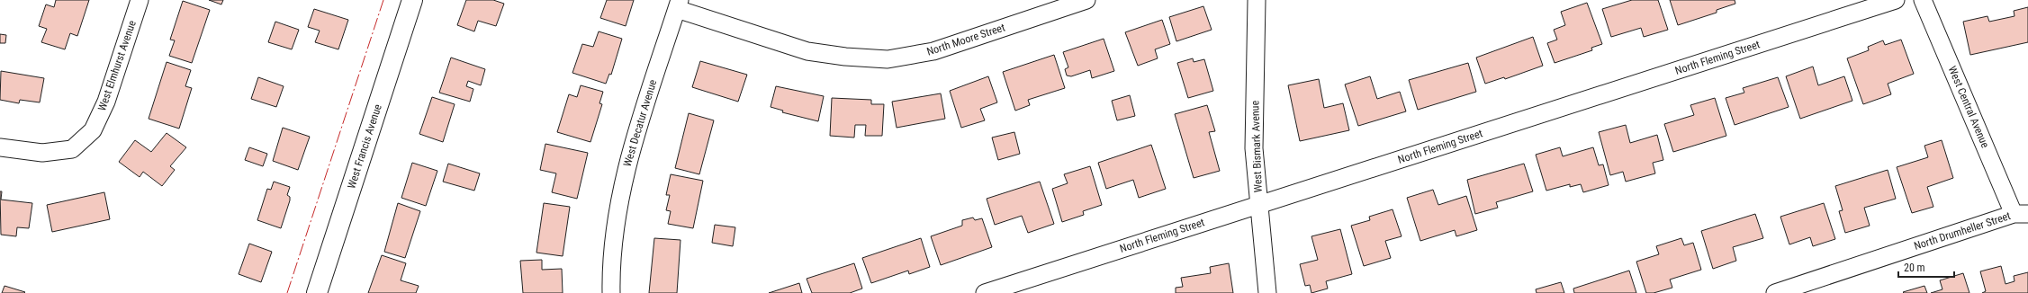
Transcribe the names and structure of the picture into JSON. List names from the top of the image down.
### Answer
{
  "streets": {
    "main road": ["West Francis Avenue"],
    "street": [
      "North Moore Street",
      "North Fleming Street",
      "West Elmhurst Avenue",
      "West Central Avenue",
      "West Decatur Avenue",
      "West Bismark Avenue",
      "North Drumheller Street"
    ]
  },
  "crossings": [
    ["North Moore Street", "West Decatur Avenue"],
    ["North Fleming Street", "West Bismark Avenue"],
    ["West Central Avenue", "North Drumheller Street"]
  ],
  "scale_bar": "20 m"
}
